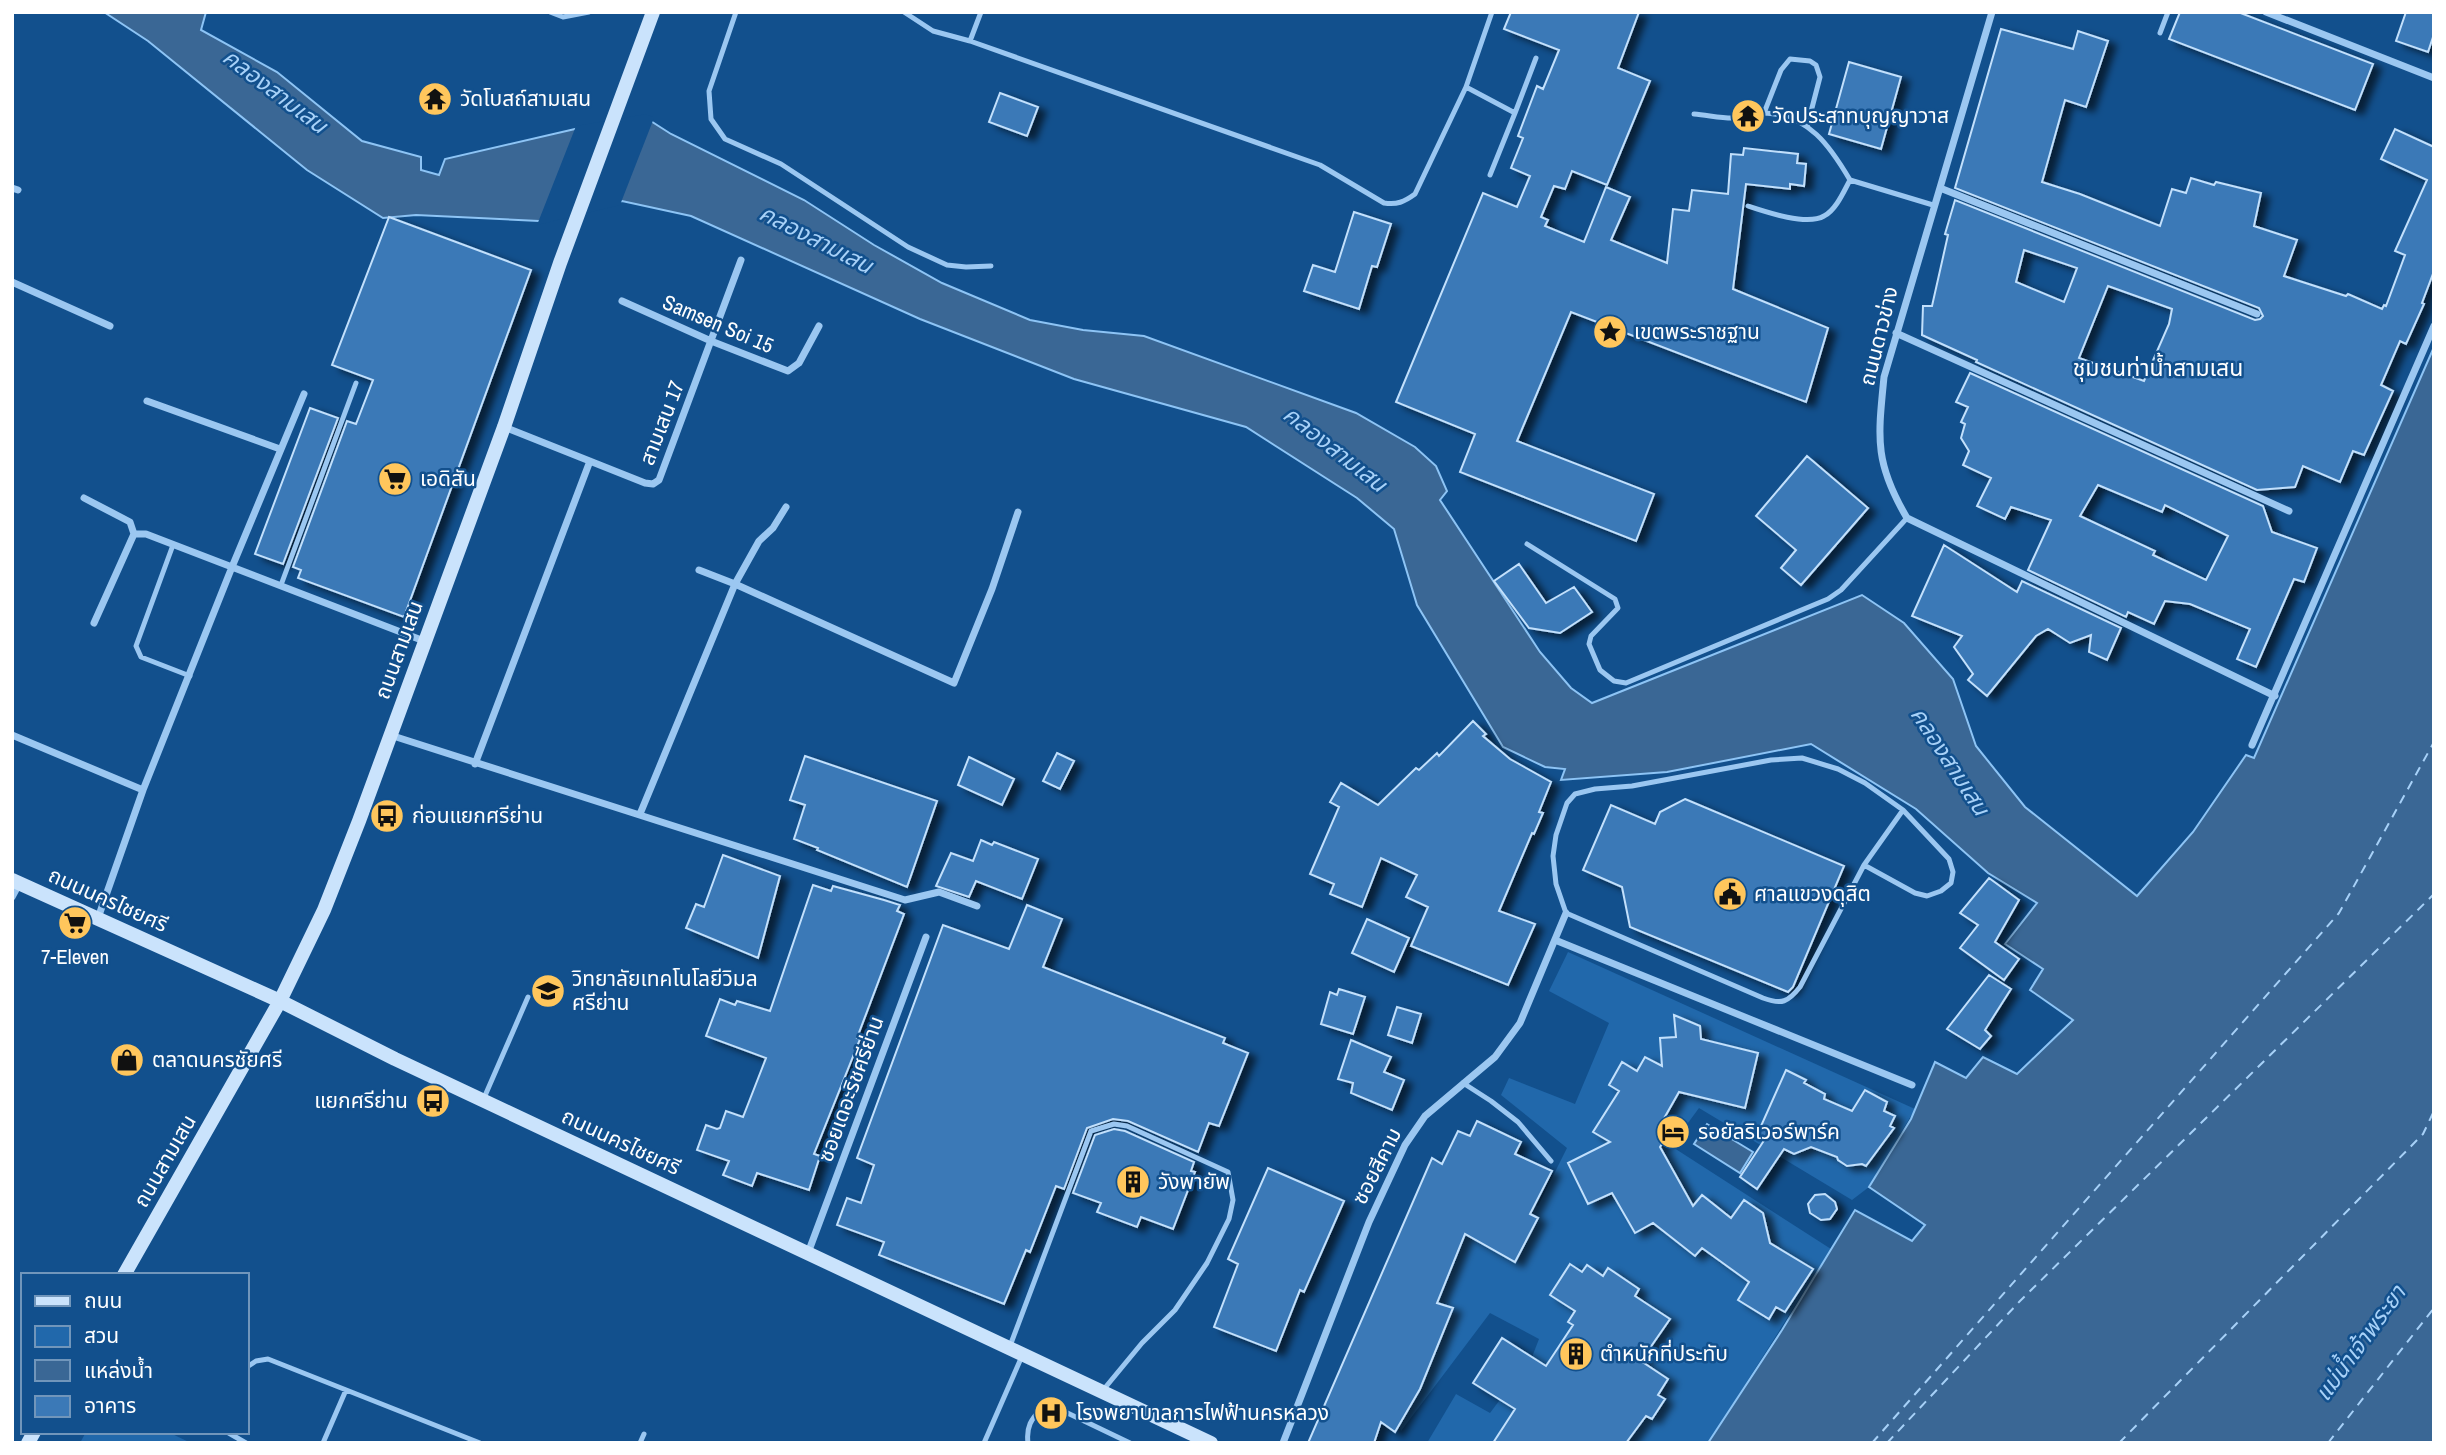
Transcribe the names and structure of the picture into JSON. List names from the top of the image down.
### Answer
{
  "streets": {
    "main road": ["ถนนสามเสน", "ถนนนครไชยศรี"],
    "street": [
      "Samsen Soi 15",
      "ถนนดาวข่าง",
      "สามเสน 17",
      "ซอยเดอะริชศรีย่าน",
      "ซอยสีคาม"
    ]
  },
  "crossings": [
    ["Samsen Soi 15", "สามเสน 17"],
    ["สามเสน 17", "ถนนสามเสน"],
    ["ถนนสามเสน", "ถนนนครไชยศรี"],
    ["ถนนนครไชยศรี", "ซอยเดอะริชศรีย่าน"]
  ],
  "districts": ["ชุมชนท่าน้ำสามเสน"],
  "water": ["คลองสามเสน", "แม่น้ำเจ้าพระยา"],
  "places": {
    "temple": ["วัดโบสถ์สามเสน", "วัดประสาทบุญญาวาส"],
    "place": ["เขตพระราชฐาน"],
    "supermarket": ["เอดิสัน", "7-Eleven"],
    "bus stop": ["ก่อนแยกศรีย่าน", "แยกศรีย่าน"],
    "public building": ["ศาลแขวงดุสิต"],
    "school or university": ["วิทยาลัยเทคโนโลยีวิมล ศรีย่าน"],
    "shop": ["ตลาดนครชัยศรี"],
    "hotel": ["รอยัลริเวอร์พาร์ค"],
    "building": ["วังพายัพ", "ตำหนักที่ประทับ"],
    "hospital": ["โรงพยาบาลการไฟฟ้านครหลวง"]
  },
  "legend": [
    "ถนน",
    "สวน",
    "แหล่งน้ำ",
    "อาคาร"
  ]
}
